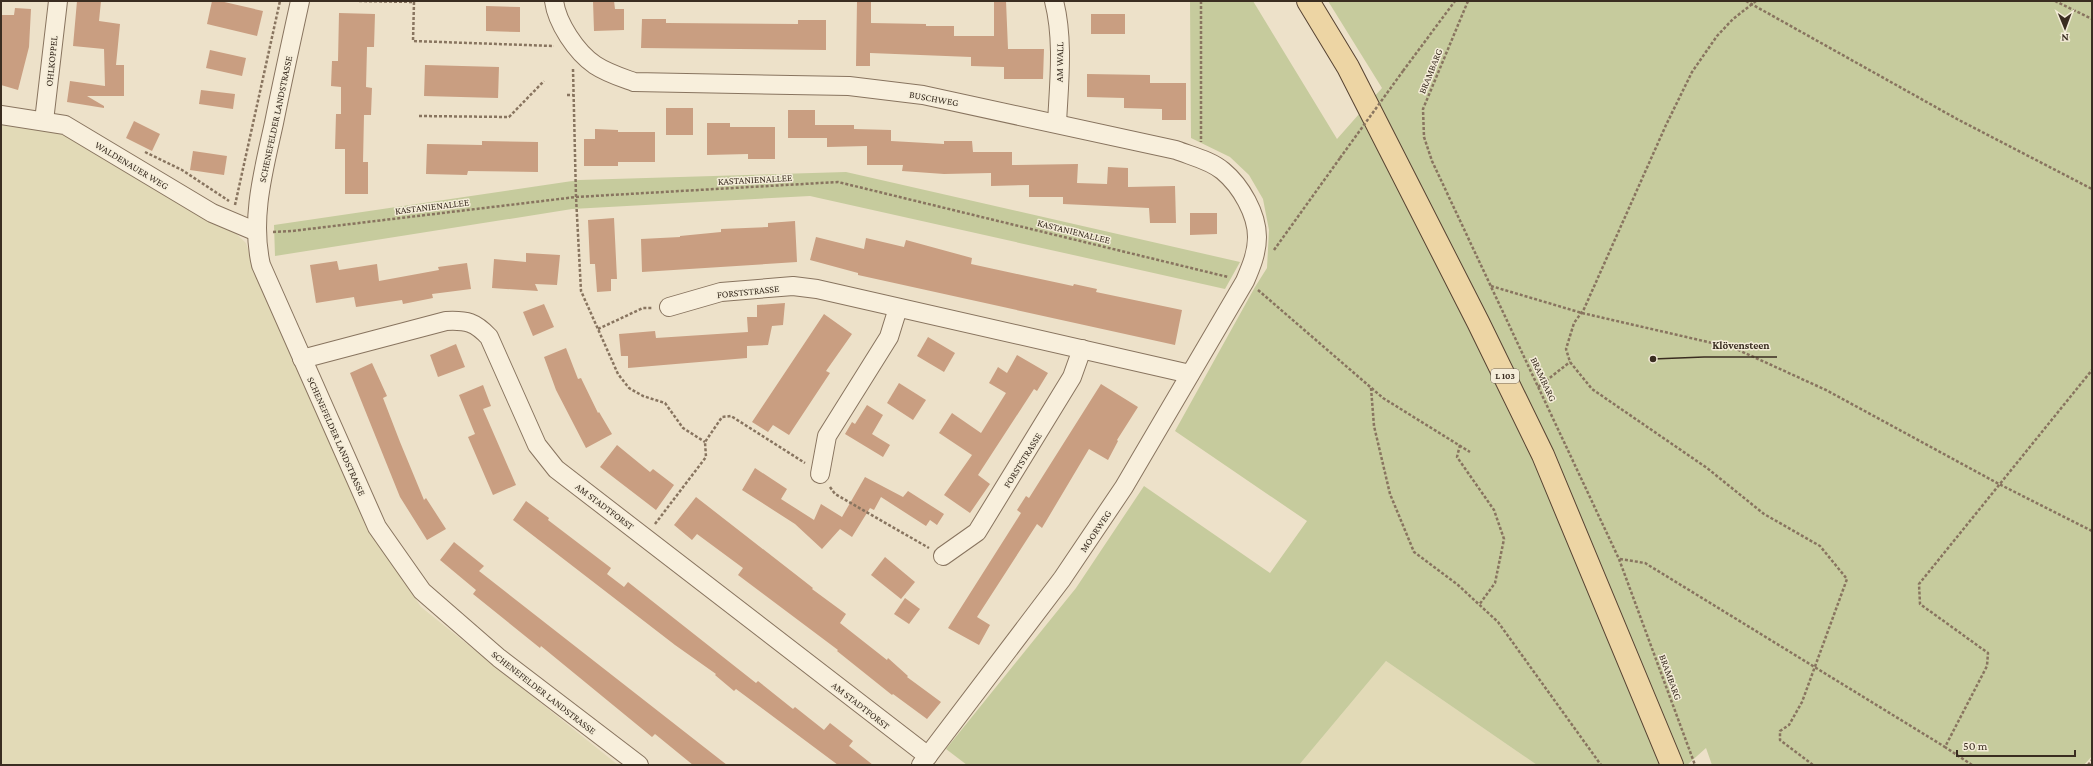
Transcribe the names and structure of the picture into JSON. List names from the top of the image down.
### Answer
{
  "streets": {
    "main road": ["L 103"],
    "street": [
      "OHLKOPPEL",
      "AM WALL",
      "BUSCHWEG",
      "SCHENEFELDER LANDSTRASSE",
      "WALDENAUER WEG",
      "FORSTSTRASSE",
      "AM STADTFORST",
      "MOORWEG"
    ],
    "path": ["BRAMBARG", "KASTANIENALLEE"]
  },
  "crossings": [
    ["OHLKOPPEL", "WALDENAUER WEG"],
    ["AM WALL", "BUSCHWEG"],
    ["BUSCHWEG", "KASTANIENALLEE"],
    ["BUSCHWEG", "MOORWEG"],
    ["SCHENEFELDER LANDSTRASSE", "WALDENAUER WEG"],
    ["SCHENEFELDER LANDSTRASSE", "KASTANIENALLEE"],
    ["SCHENEFELDER LANDSTRASSE", "AM STADTFORST"],
    ["WALDENAUER WEG", "KASTANIENALLEE"],
    ["KASTANIENALLEE", "MOORWEG"],
    ["FORSTSTRASSE", "MOORWEG"],
    ["AM STADTFORST", "MOORWEG"]
  ],
  "places": ["Klövensteen"],
  "scale_bar": "50 m",
  "north": "bottom"
}
